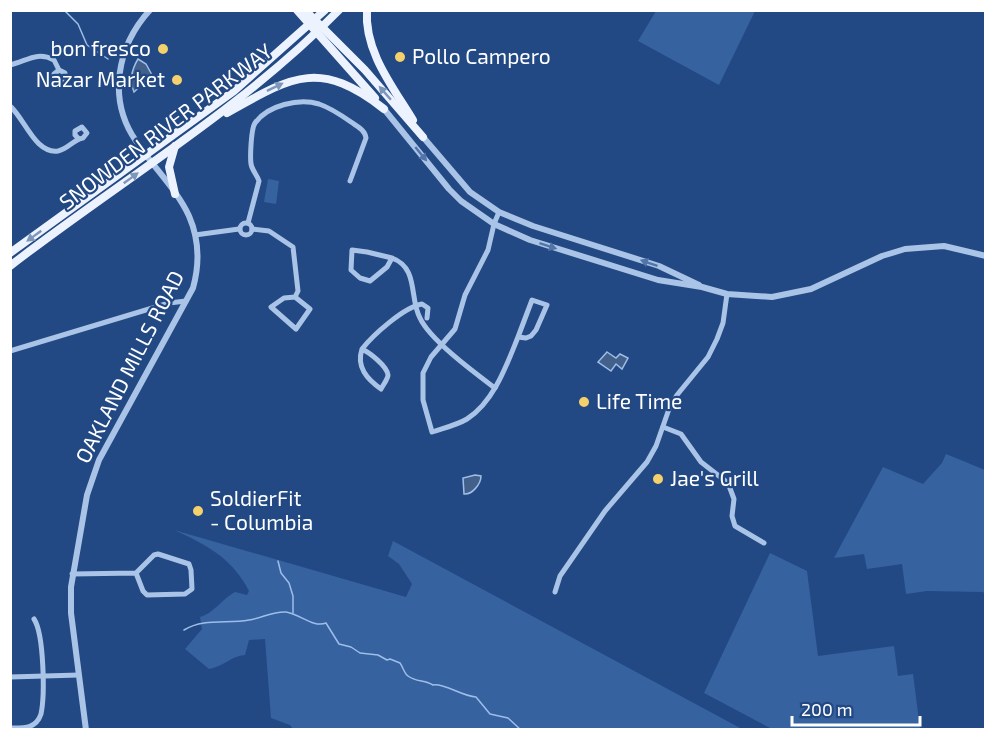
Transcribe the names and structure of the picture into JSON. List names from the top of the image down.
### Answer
{
  "streets": {
    "main road": ["SNOWDEN RIVER PARKWAY"],
    "street": ["OAKLAND MILLS ROAD"]
  },
  "crossings": [
    ["SNOWDEN RIVER PARKWAY", "OAKLAND MILLS ROAD"]
  ],
  "places": [
    "bon fresco",
    "Pollo Campero",
    "Nazar Market",
    "Life Time",
    "Jae's Grill",
    "SoldierFit - Columbia"
  ],
  "scale_bar": "200 m"
}
